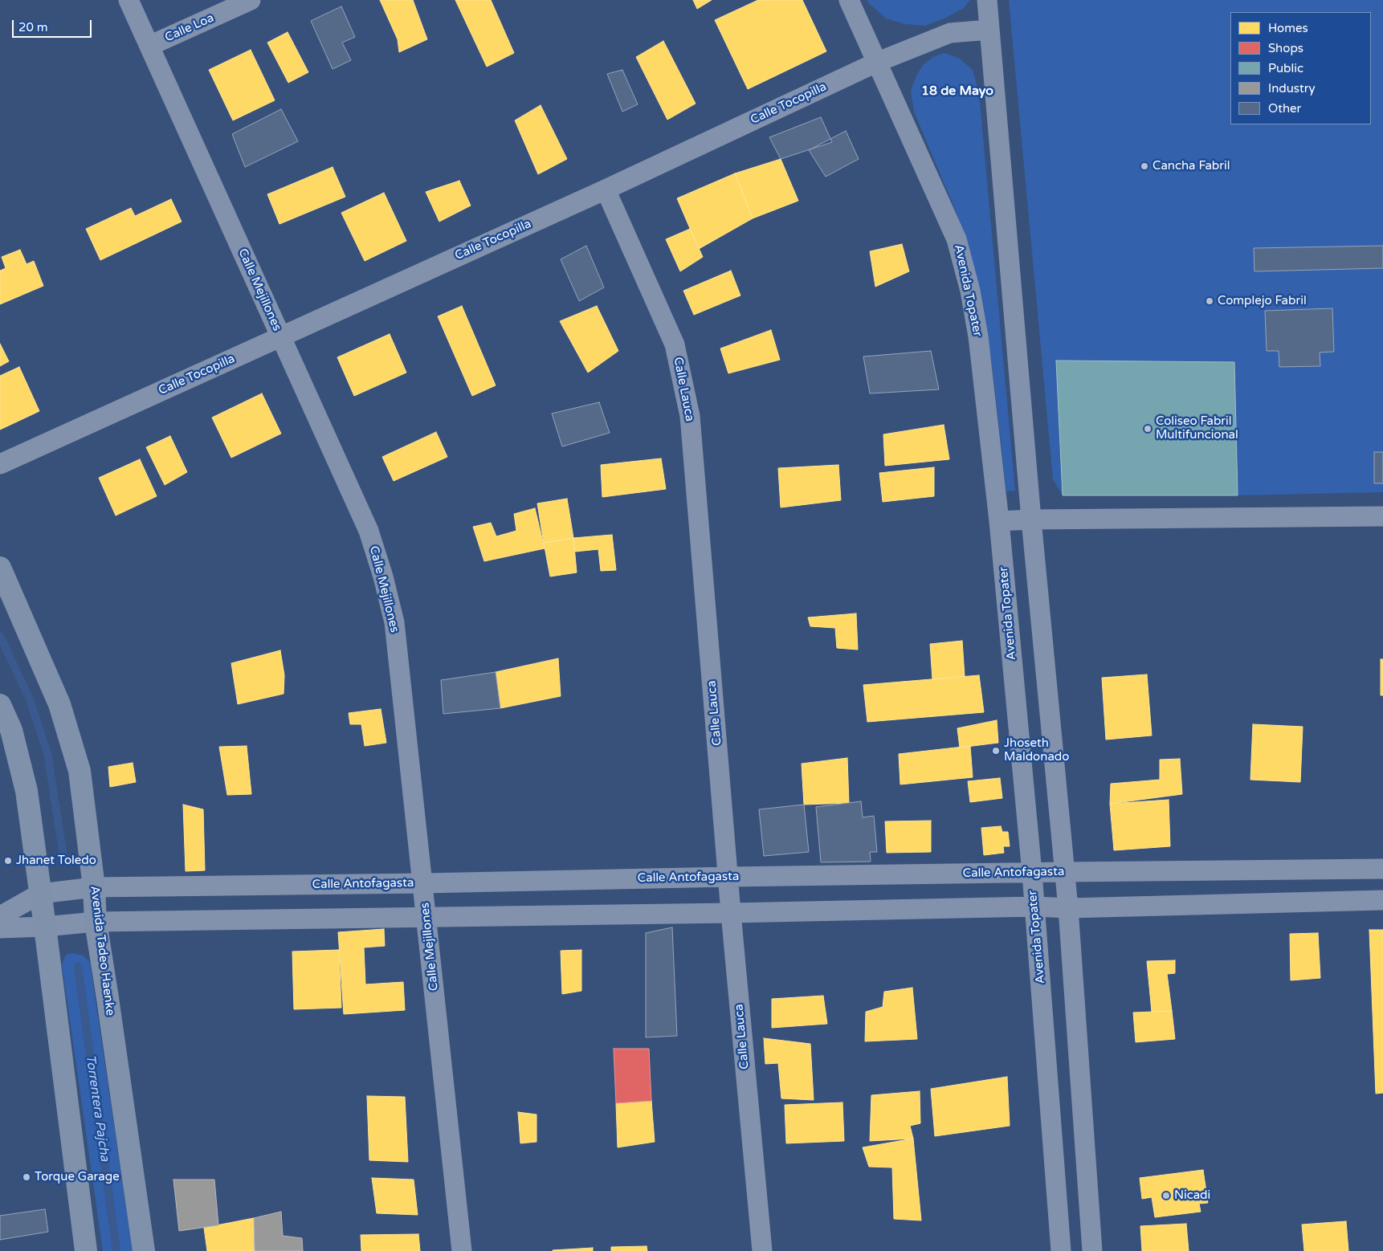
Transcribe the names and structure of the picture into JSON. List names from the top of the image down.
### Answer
{
  "streets": {
    "main road": ["Avenida Tadeo Haenke"],
    "street": [
      "Calle Loa",
      "Calle Tocopilla",
      "Calle Mejillones",
      "Avenida Topater",
      "Calle Lauca",
      "Calle Antofagasta"
    ]
  },
  "crossings": [
    ["Calle Loa", "Calle Mejillones"],
    ["Calle Tocopilla", "Calle Mejillones"],
    ["Calle Tocopilla", "Avenida Topater"],
    ["Calle Tocopilla", "Calle Lauca"],
    ["Calle Mejillones", "Calle Antofagasta"],
    ["Avenida Topater", "Calle Antofagasta"],
    ["Calle Lauca", "Calle Antofagasta"],
    ["Calle Antofagasta", "Avenida Tadeo Haenke"]
  ],
  "districts": ["18 de Mayo"],
  "water": ["Torrentera Pajcha"],
  "places": [
    "Cancha Fabril",
    "Complejo Fabril",
    "Coliseo Fabril Multifuncional",
    "Jhoseth Maldonado",
    "Jhanet Toledo",
    "Torque Garage",
    "Nicadi"
  ],
  "legend": [
    "Homes",
    "Shops",
    "Public",
    "Industry",
    "Other"
  ],
  "scale_bar": "20 m"
}
